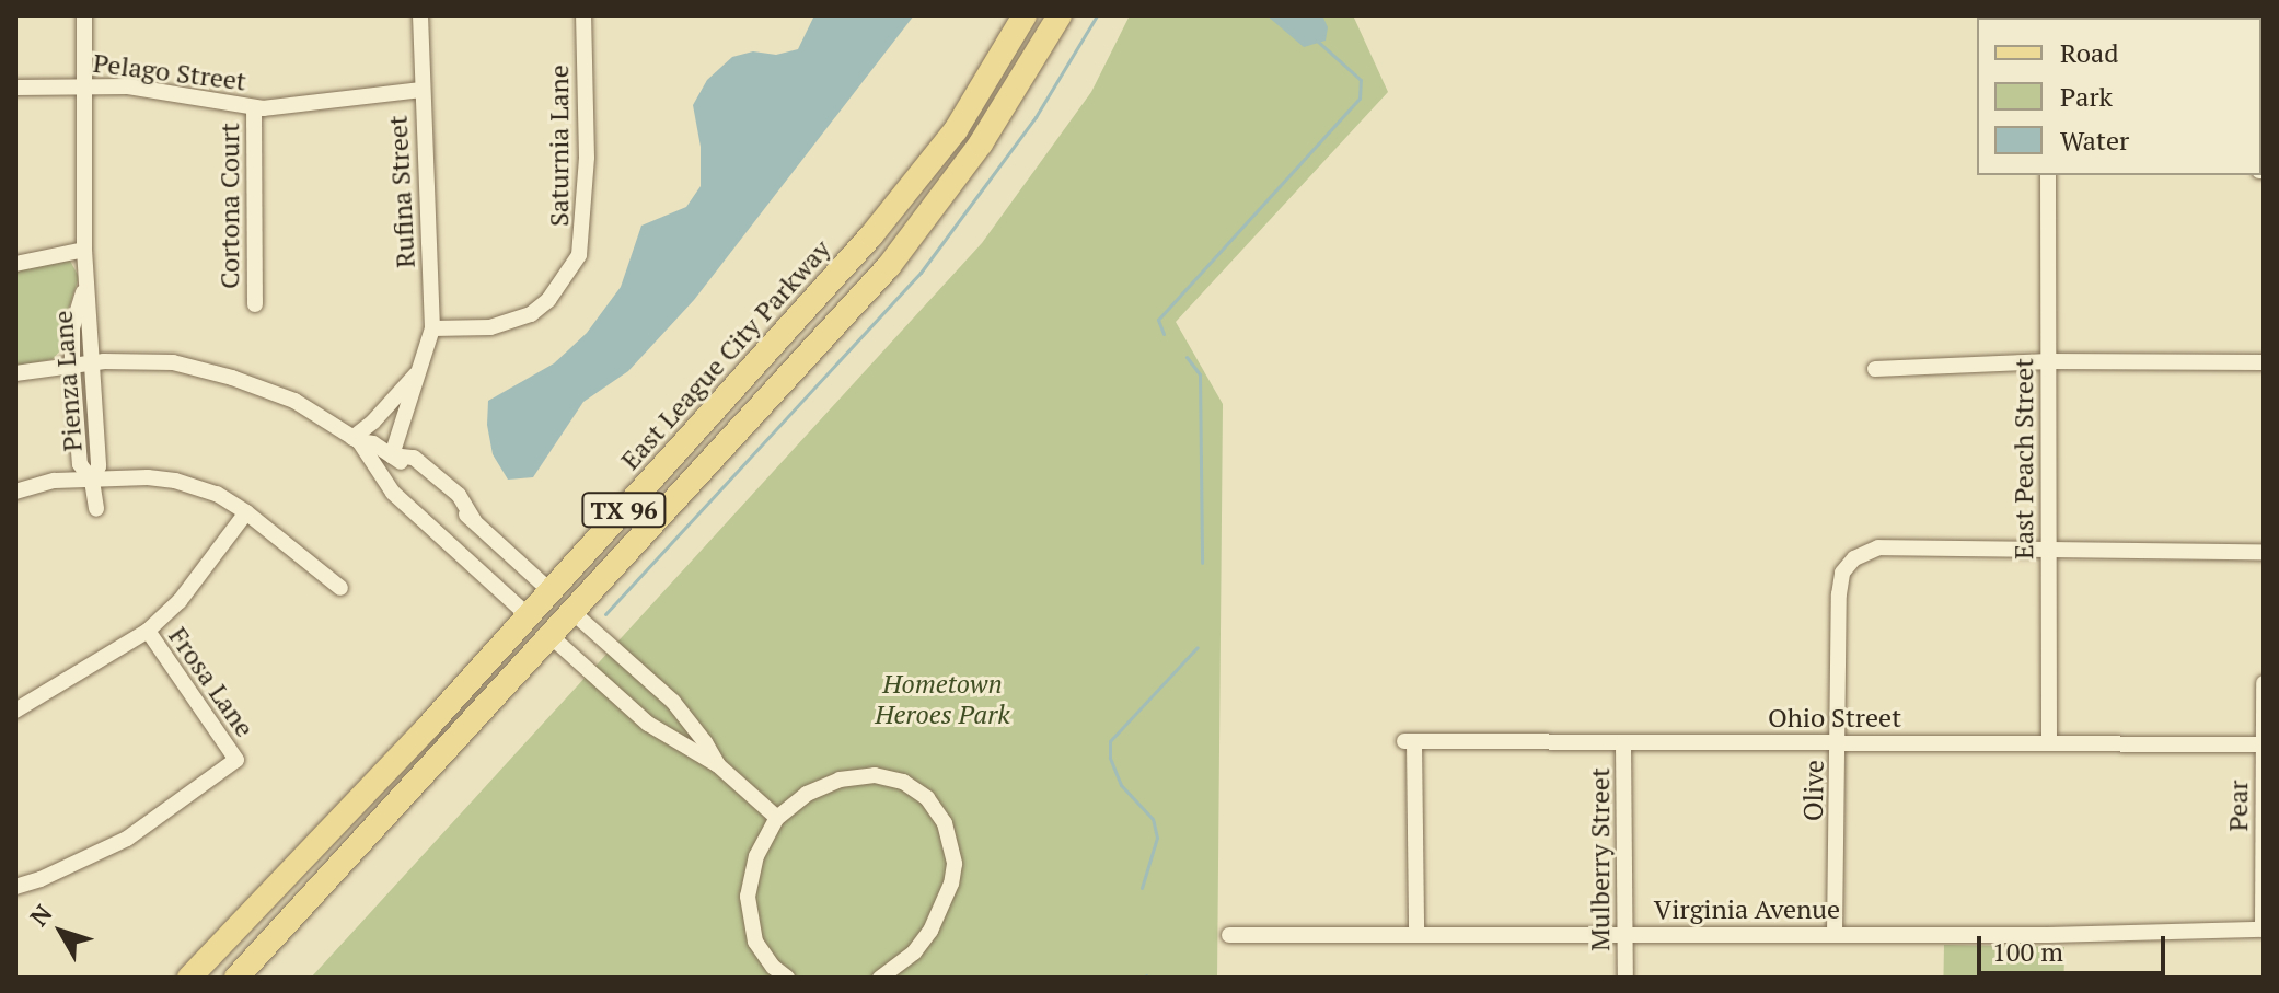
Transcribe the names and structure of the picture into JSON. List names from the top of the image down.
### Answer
{
  "streets": {
    "main road": ["East League City Parkway", "TX 96"],
    "street": [
      "Pelago Street",
      "Saturnia Lane",
      "Rufina Street",
      "Cortona Court",
      "Pienza Lane",
      "East Peach Street",
      "Frosa Lane",
      "Ohio Street",
      "Olive",
      "Pear",
      "Mulberry Street",
      "Virginia Avenue"
    ]
  },
  "crossings": [
    ["Pelago Street", "Rufina Street"],
    ["Pelago Street", "Cortona Court"],
    ["Pelago Street", "Pienza Lane"],
    ["Saturnia Lane", "Rufina Street"],
    ["East Peach Street", "Ohio Street"],
    ["East Peach Street", "Olive"],
    ["Ohio Street", "Olive"],
    ["Ohio Street", "Pear"],
    ["Ohio Street", "Mulberry Street"],
    ["Ohio Street", "Virginia Avenue"],
    ["Olive", "Virginia Avenue"],
    ["Pear", "Virginia Avenue"],
    ["Mulberry Street", "Virginia Avenue"]
  ],
  "parks": ["Hometown Heroes Park"],
  "legend": ["Road", "Park", "Water"],
  "scale_bar": "100 m",
  "north": "top left"
}
